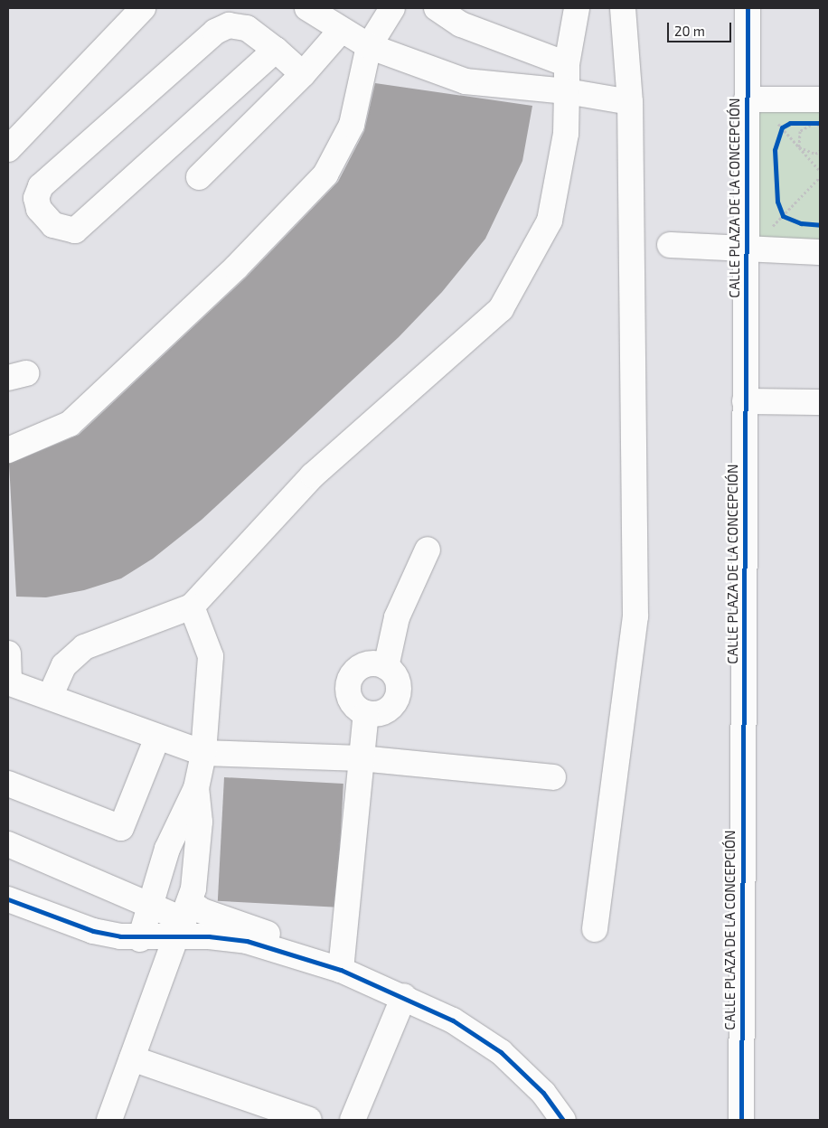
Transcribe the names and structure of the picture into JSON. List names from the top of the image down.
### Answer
{
  "streets": {
    "street": ["CALLE PLAZA DE LA CONCEPCIÓN"]
  },
  "scale_bar": "20 m"
}
